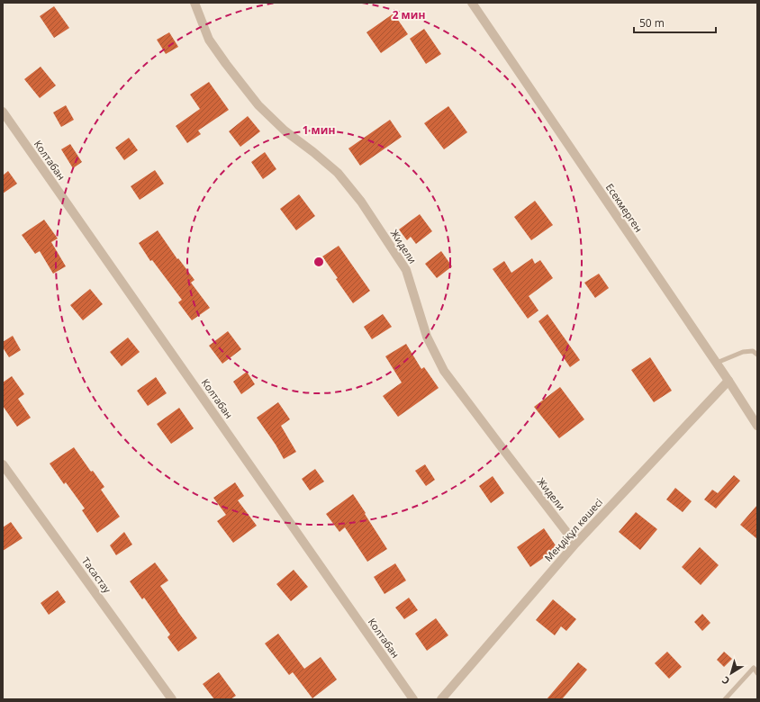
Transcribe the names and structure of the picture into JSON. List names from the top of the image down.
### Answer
{
  "streets": {
    "street": [
      "Колтабан",
      "Eсекмерген",
      "Жидели",
      "Меңдіқұл көшесі",
      "Тасастау"
    ]
  },
  "crossings": [
    ["Eсекмерген", "Меңдіқұл көшесі"],
    ["Жидели", "Меңдіқұл көшесі"]
  ],
  "scale_bar": "50 m",
  "north": "bottom left",
  "rings": ["2 мин", "1 мин"]
}
